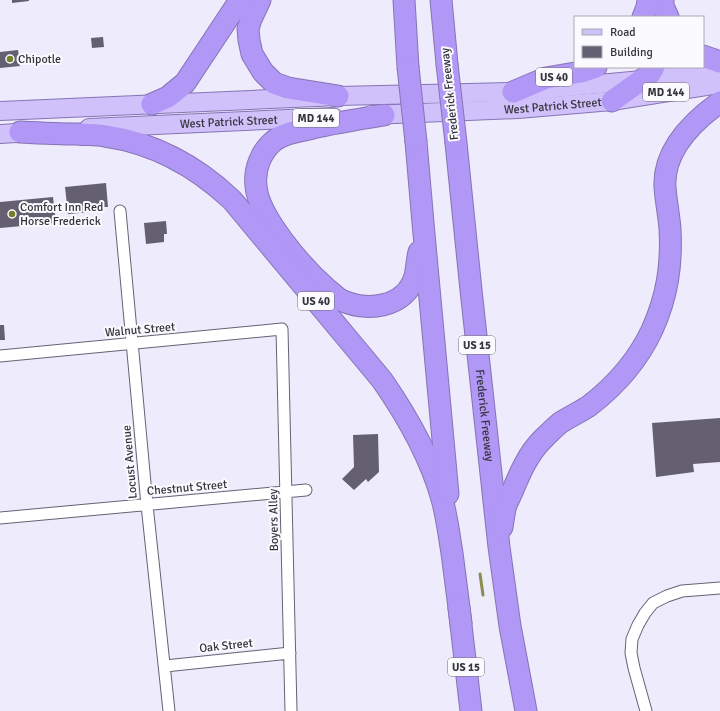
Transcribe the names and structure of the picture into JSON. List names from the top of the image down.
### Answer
{
  "streets": {
    "highway": ["US 40", "Frederick Freeway", "US 15"],
    "main road": ["MD 144", "West Patrick Street"],
    "street": [
      "Walnut Street",
      "Locust Avenue",
      "Chestnut Street",
      "Boyers Alley",
      "Oak Street"
    ]
  },
  "crossings": [
    ["US 40", "West Patrick Street"],
    ["US 40", "US 15"],
    ["Walnut Street", "Locust Avenue"],
    ["Walnut Street", "Boyers Alley"],
    ["Locust Avenue", "Chestnut Street"],
    ["Locust Avenue", "Oak Street"],
    ["Chestnut Street", "Boyers Alley"],
    ["Boyers Alley", "Oak Street"]
  ],
  "places": ["Chipotle", "Comfort Inn Red Horse Frederick"],
  "legend": ["Road", "Building"]
}
